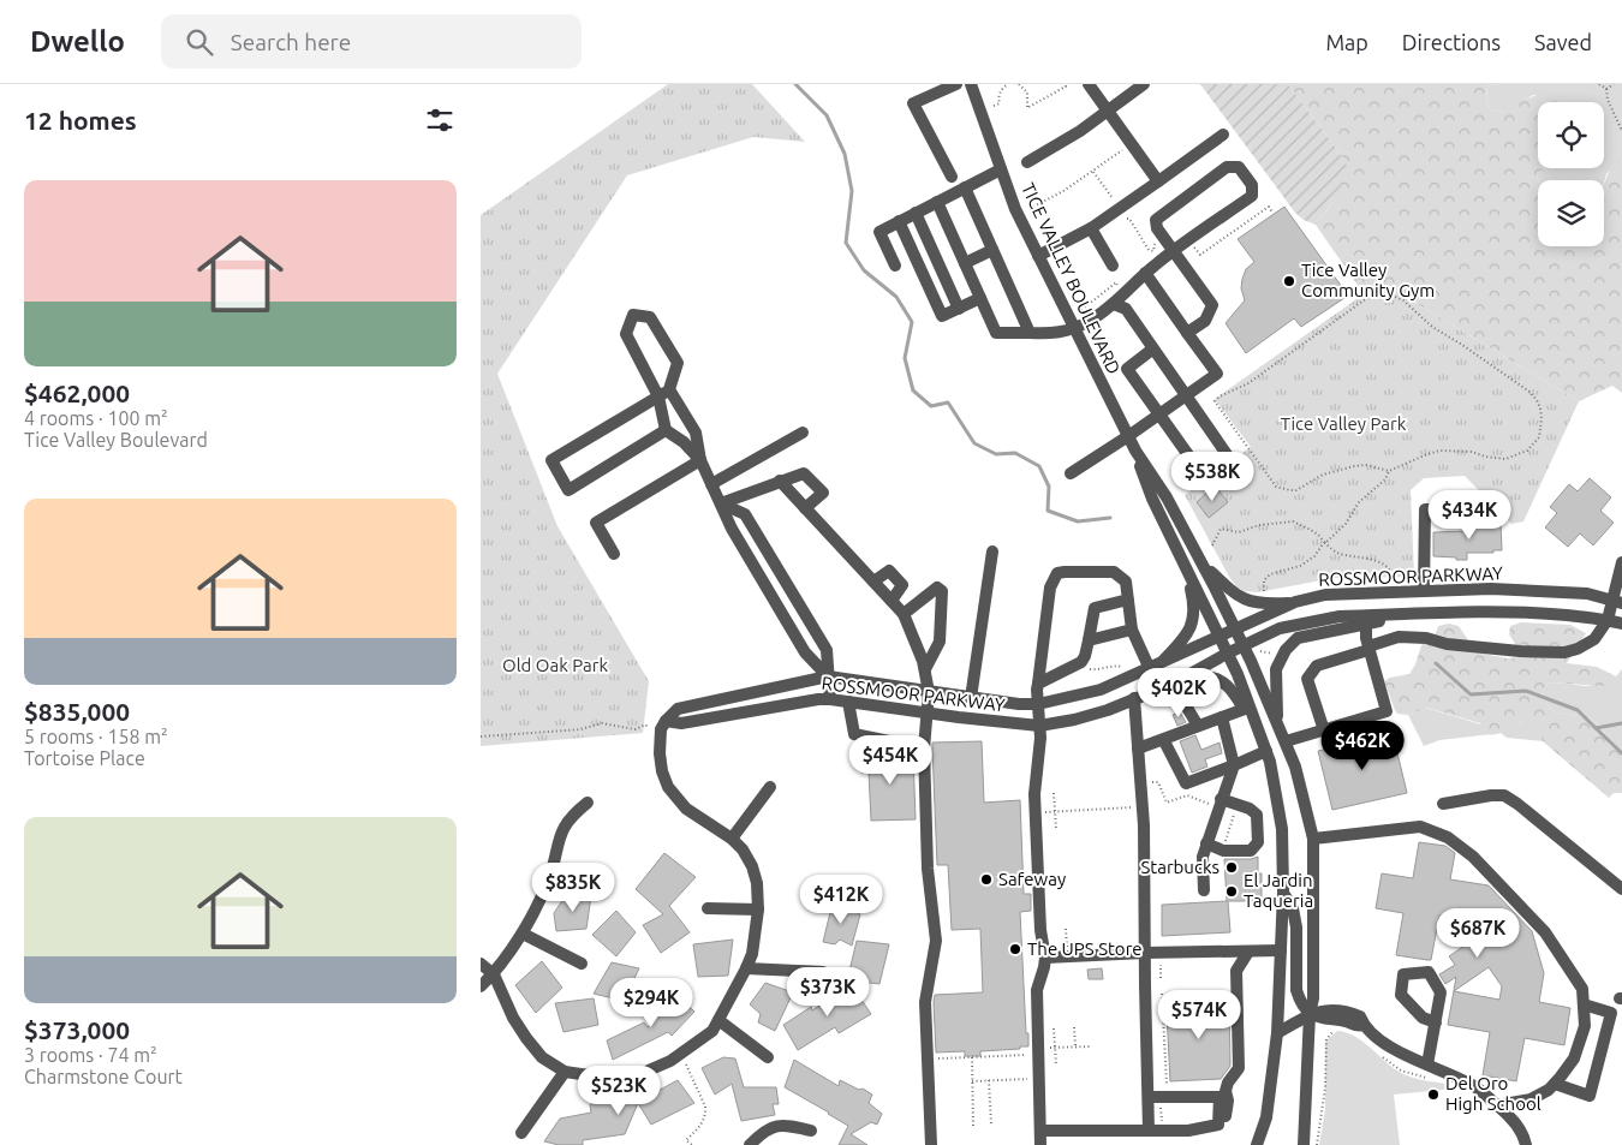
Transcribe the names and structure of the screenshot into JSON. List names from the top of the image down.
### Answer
{
  "streets": {
    "street": ["TICE VALLEY BOULEVARD", "ROSSMOOR PARKWAY"]
  },
  "crossings": [
    ["TICE VALLEY BOULEVARD", "ROSSMOOR PARKWAY"]
  ],
  "parks": ["Tice Valley Park", "Old Oak Park"],
  "places": [
    "Tice Valley Community Gym",
    "Starbucks",
    "Safeway",
    "El Jardin Taqueria",
    "The UPS Store",
    "Del Oro High School"
  ],
  "page": {
    "header": "Dwello",
    "search": "Search here",
    "nav": ["Map", "Directions", "Saved"],
    "heading": "12 homes",
    "list": [
      {
        "name": "$462,000",
        "note": "4 rooms · 100 m² · Tice Valley Boulevard"
      },
      {
        "name": "$835,000",
        "note": "5 rooms · 158 m² · Tortoise Place"
      },
      {
        "name": "$373,000",
        "note": "3 rooms · 74 m² · Charmstone Court"
      }
    ],
    "price": [
      "$538K",
      "$434K",
      "$402K",
      "$462K",
      "$454K",
      "$835K",
      "$412K",
      "$687K",
      "$373K",
      "$294K",
      "$574K",
      "$523K"
    ]
  }
}
